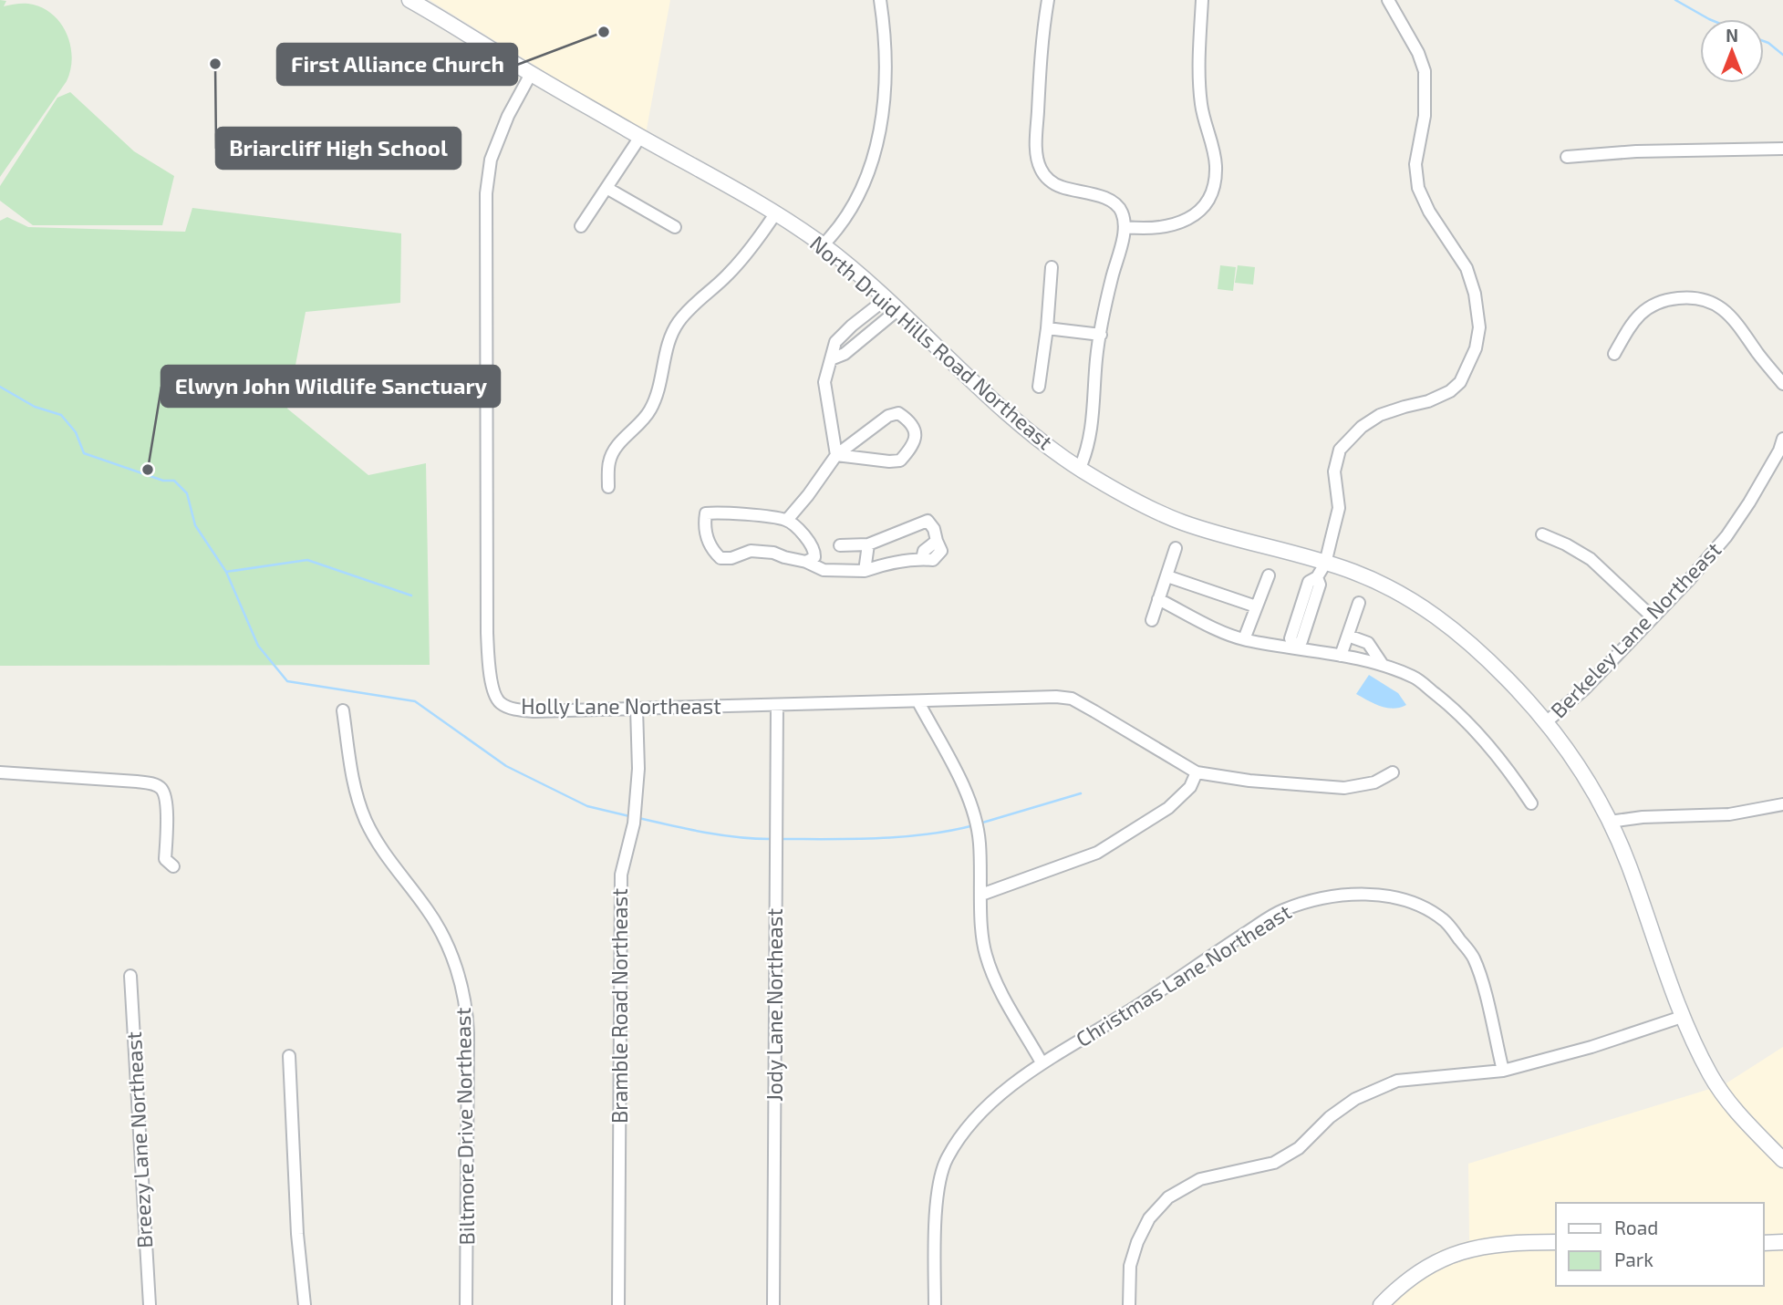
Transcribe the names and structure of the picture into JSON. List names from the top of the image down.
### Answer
{
  "streets": {
    "main road": ["North Druid Hills Road Northeast"],
    "street": [
      "Berkeley Lane Northeast",
      "Holly Lane Northeast",
      "Christmas Lane Northeast",
      "Jody Lane Northeast",
      "Bramble Road Northeast",
      "Biltmore Drive Northeast",
      "Breezy Lane Northeast"
    ]
  },
  "crossings": [
    ["North Druid Hills Road Northeast", "Berkeley Lane Northeast"],
    ["North Druid Hills Road Northeast", "Holly Lane Northeast"],
    ["Holly Lane Northeast", "Jody Lane Northeast"],
    ["Holly Lane Northeast", "Bramble Road Northeast"]
  ],
  "places": ["First Alliance Church", "Briarcliff High School", "Elwyn John Wildlife Sanctuary"],
  "legend": ["Road", "Park"],
  "north": "top"
}
